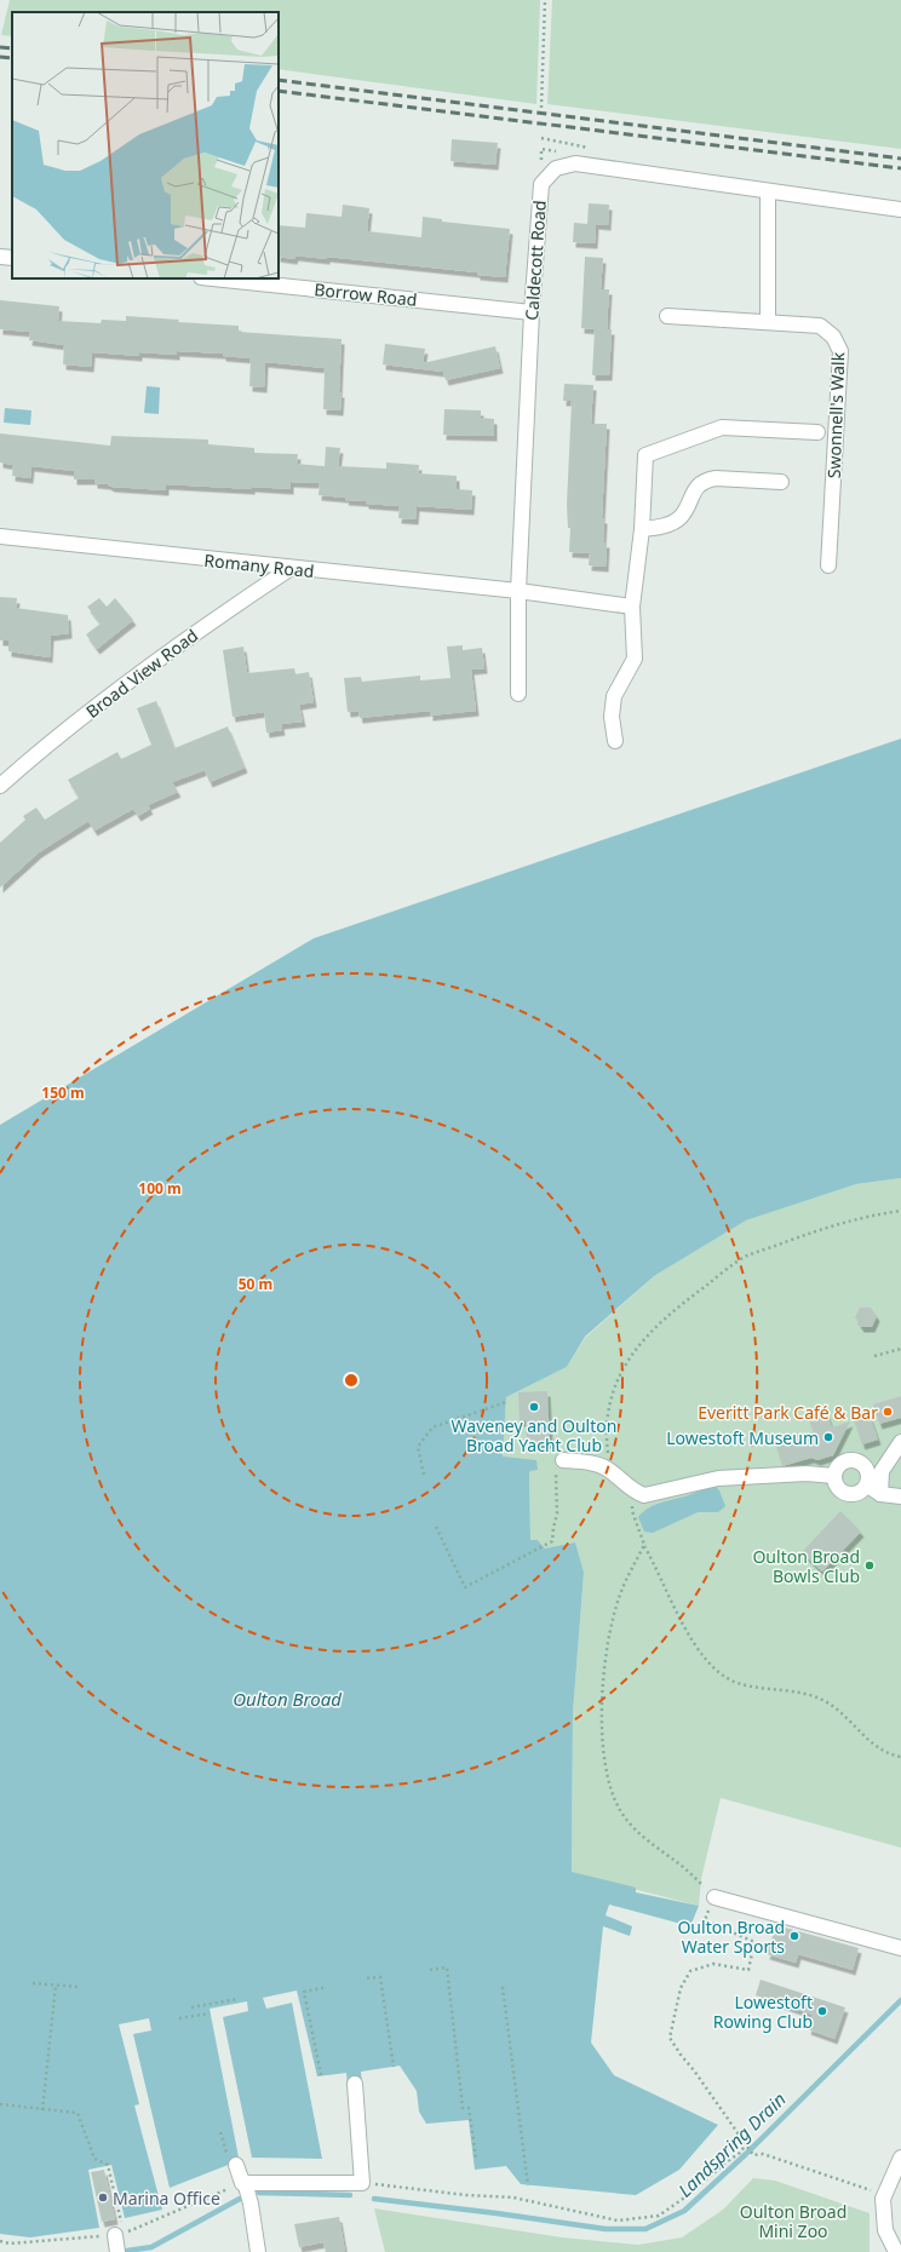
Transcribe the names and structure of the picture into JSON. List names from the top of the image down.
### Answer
{
  "streets": {
    "street": [
      "Caldecott Road",
      "Borrow Road",
      "Swonnell's Walk",
      "Romany Road",
      "Broad View Road"
    ]
  },
  "crossings": [
    ["Caldecott Road", "Borrow Road"],
    ["Caldecott Road", "Romany Road"],
    ["Romany Road", "Broad View Road"]
  ],
  "water": ["Oulton Broad", "Landspring Drain"],
  "parks": ["Oulton Broad Mini Zoo"],
  "places": [
    "Waveney and Oulton Broad Yacht Club",
    "Everitt Park Café & Bar",
    "Lowestoft Museum",
    "Oulton Broad Bowls Club",
    "Oulton Broad Water Sports",
    "Lowestoft Rowing Club",
    "Marina Office"
  ],
  "rings": ["150 m", "100 m", "50 m"]
}
